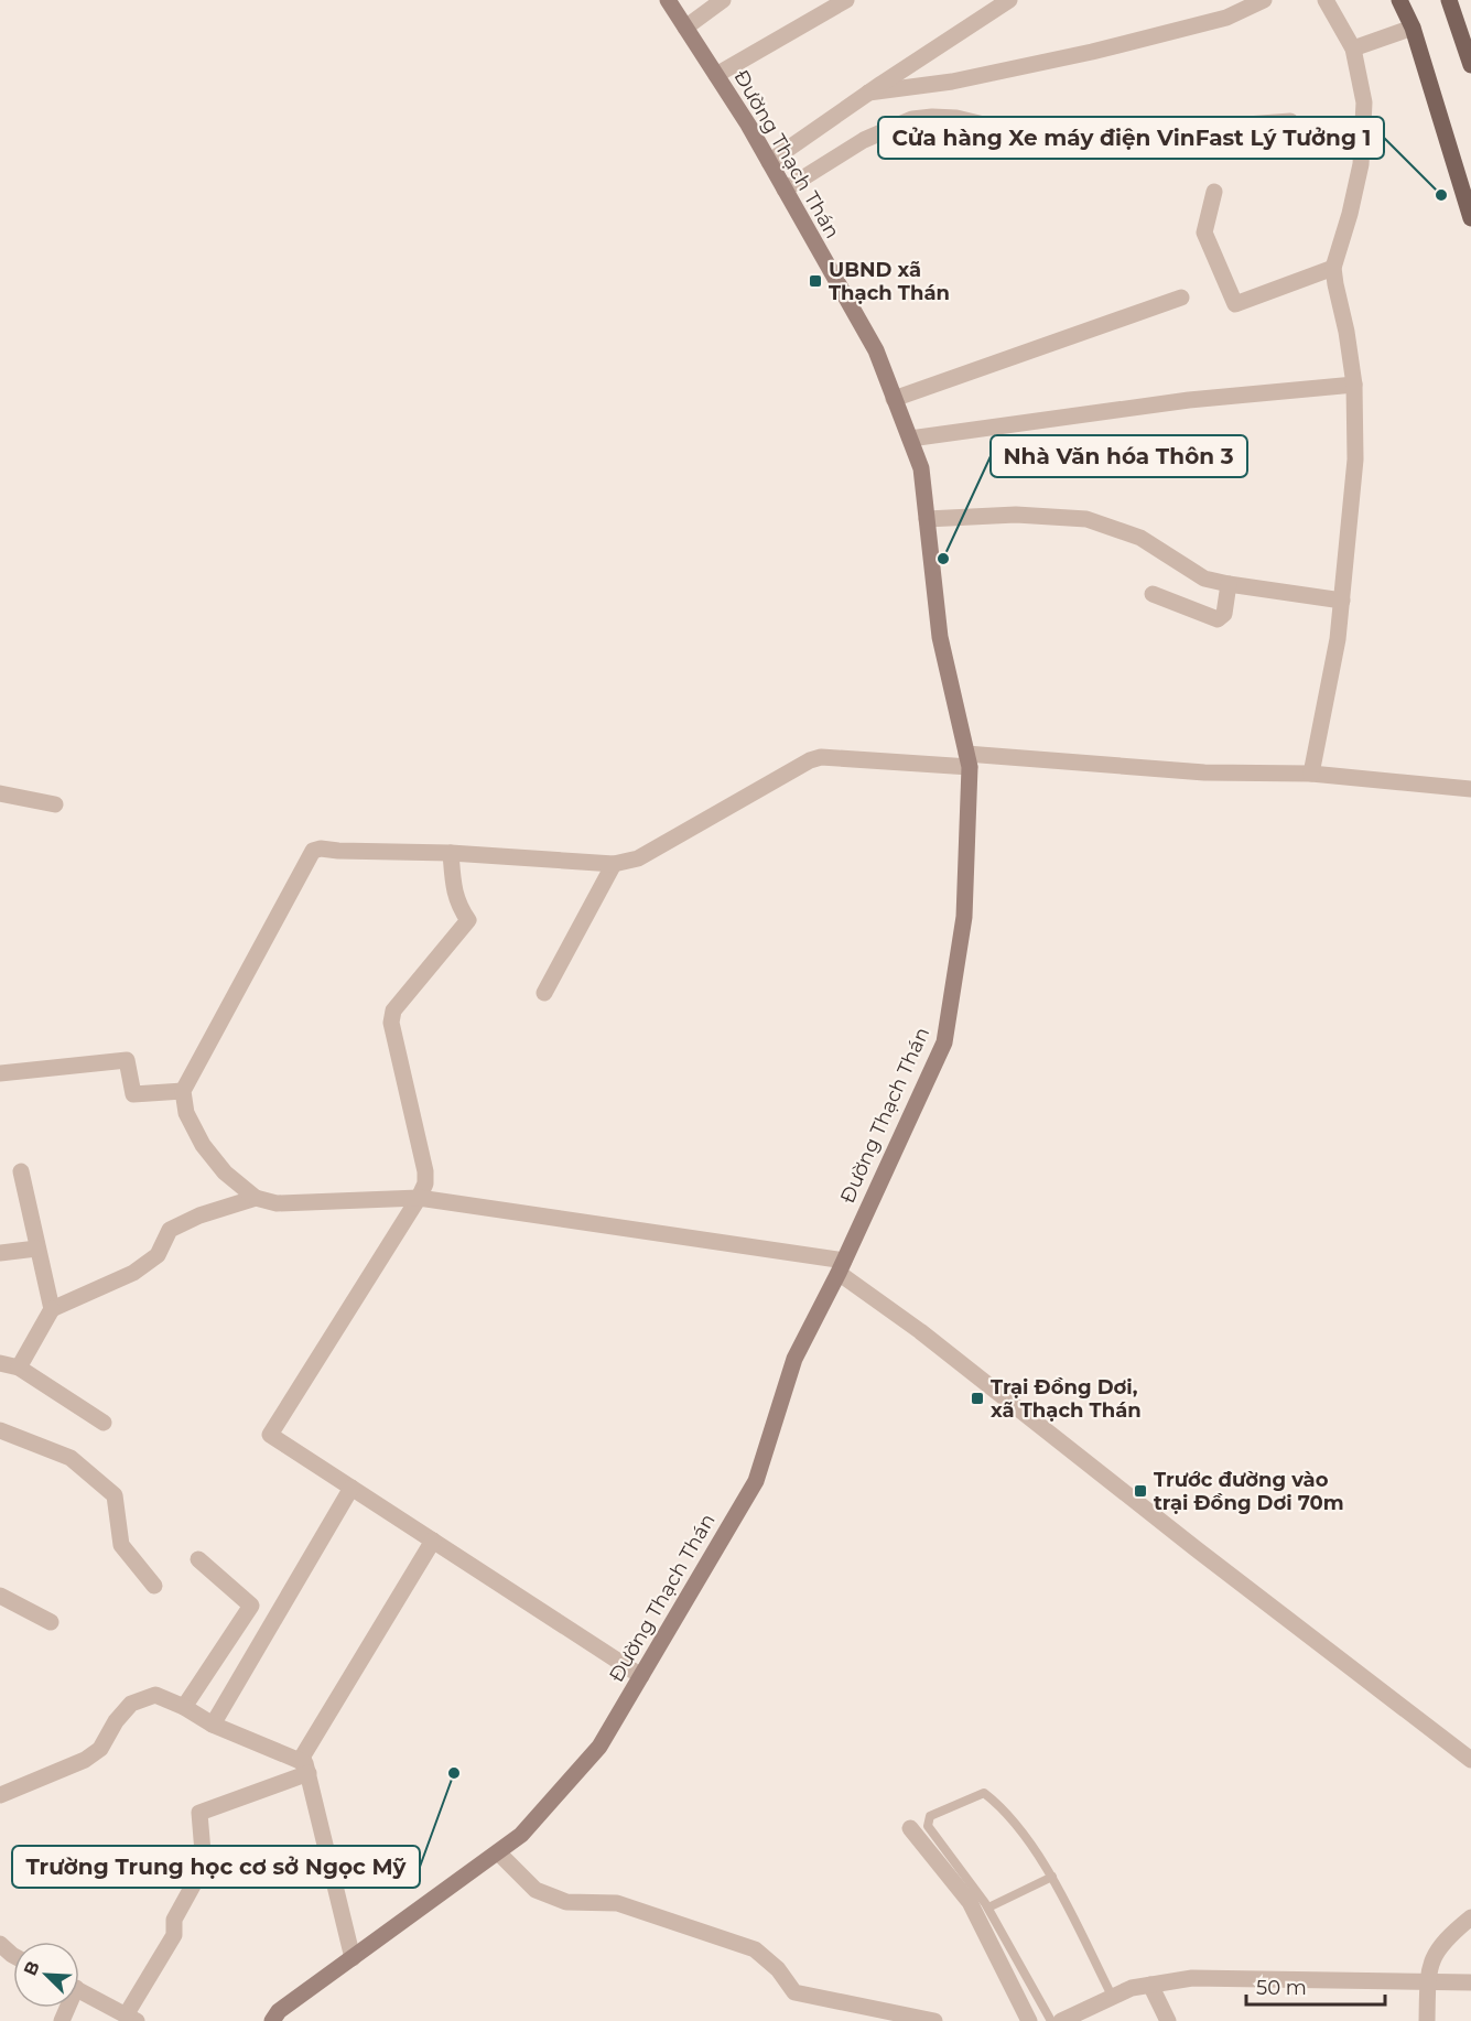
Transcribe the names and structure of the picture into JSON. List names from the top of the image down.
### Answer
{
  "streets": {
    "street": ["Đường Thạch Thán"]
  },
  "places": {
    "other": ["Cửa hàng Xe máy điện VinFast Lý Tưởng 1", "Nhà Văn hóa Thôn 3", "Trường Trung học cơ sở Ngọc Mỹ"],
    "transit": ["UBND xã Thạch Thán", "Trại Đồng Dơi, xã Thạch Thán", "Trước đường vào trại Đồng Dơi 70m"]
  },
  "scale_bar": "50 m",
  "north": "top left"
}
